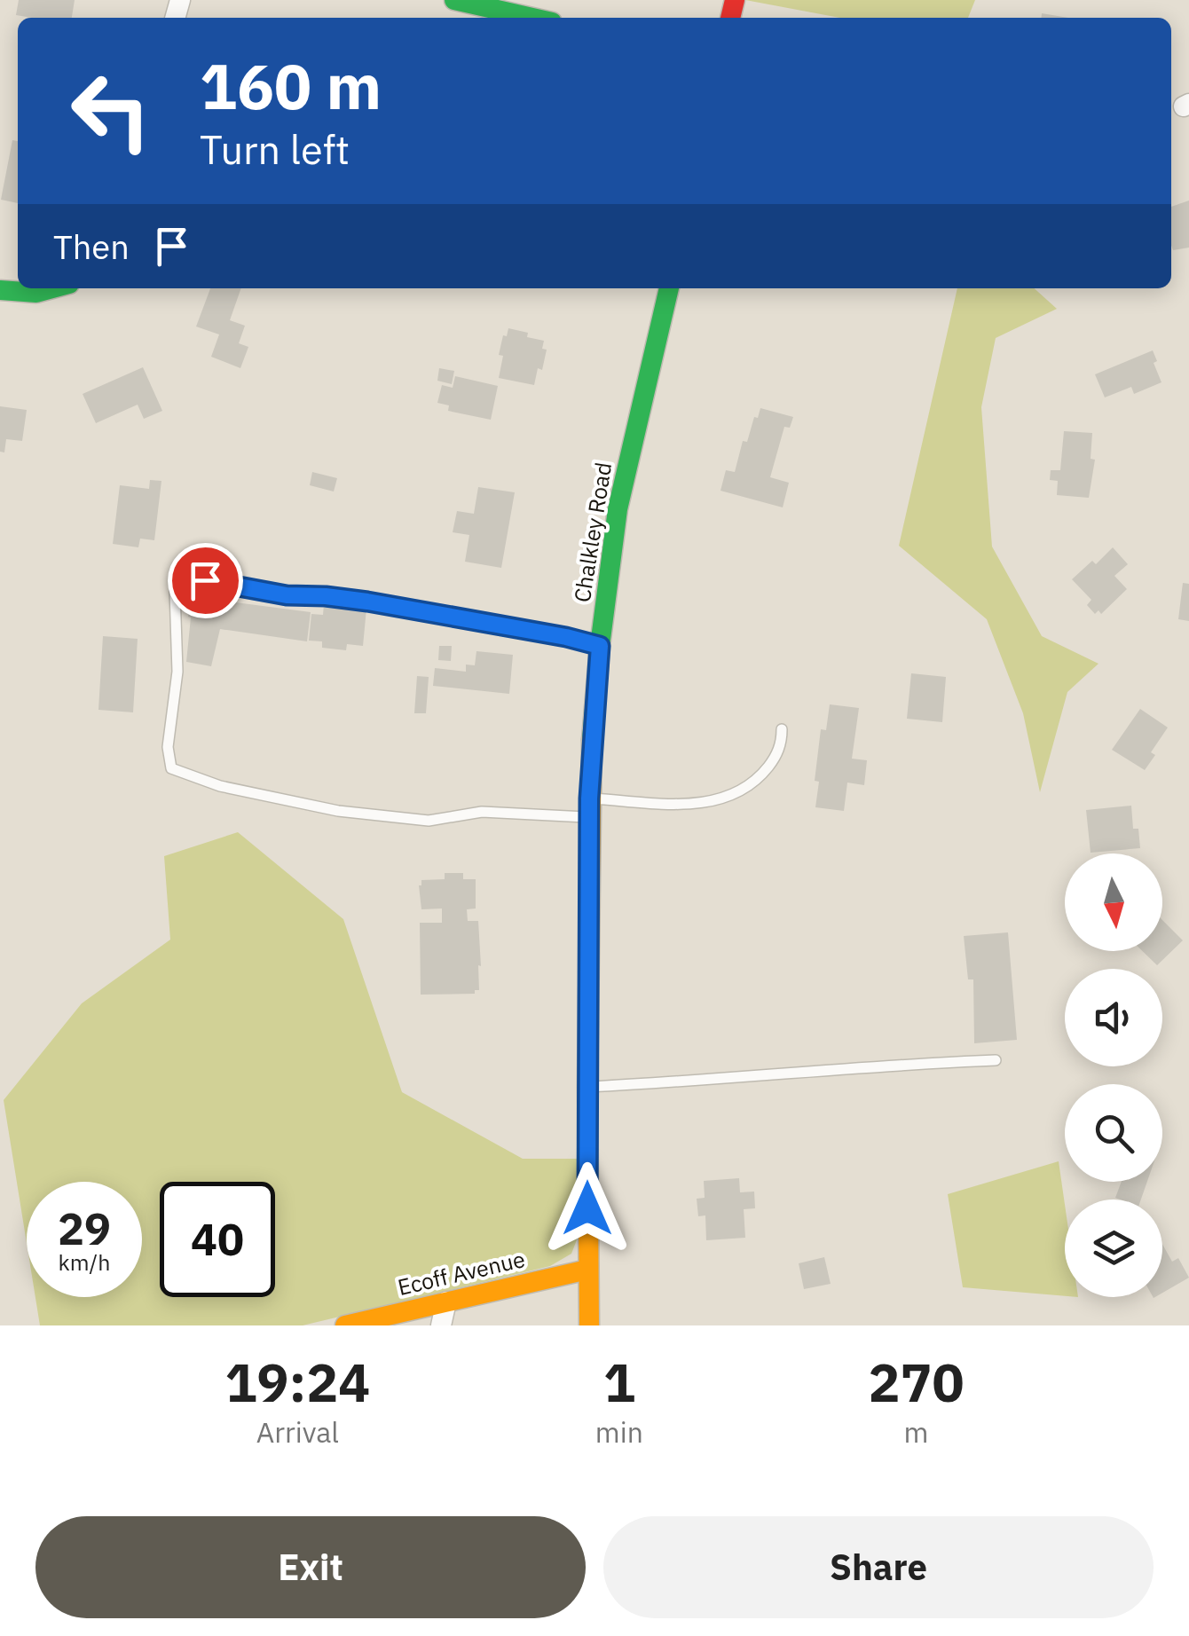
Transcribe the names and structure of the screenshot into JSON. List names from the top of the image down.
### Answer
{
  "streets": {
    "street": ["Chalkley Road", "Ecoff Avenue"]
  },
  "crossings": [
    ["Chalkley Road", "Ecoff Avenue"]
  ],
  "north": "bottom",
  "page": {
    "turn": ["160 m", "Turn left"],
    "then": "Then",
    "speed": "29 km/h",
    "limit": "40",
    "eta": [
      "19:24",
      "Arrival",
      "1",
      "min",
      "270",
      "m"
    ],
    "buttons": ["Exit", "Share"]
  }
}
